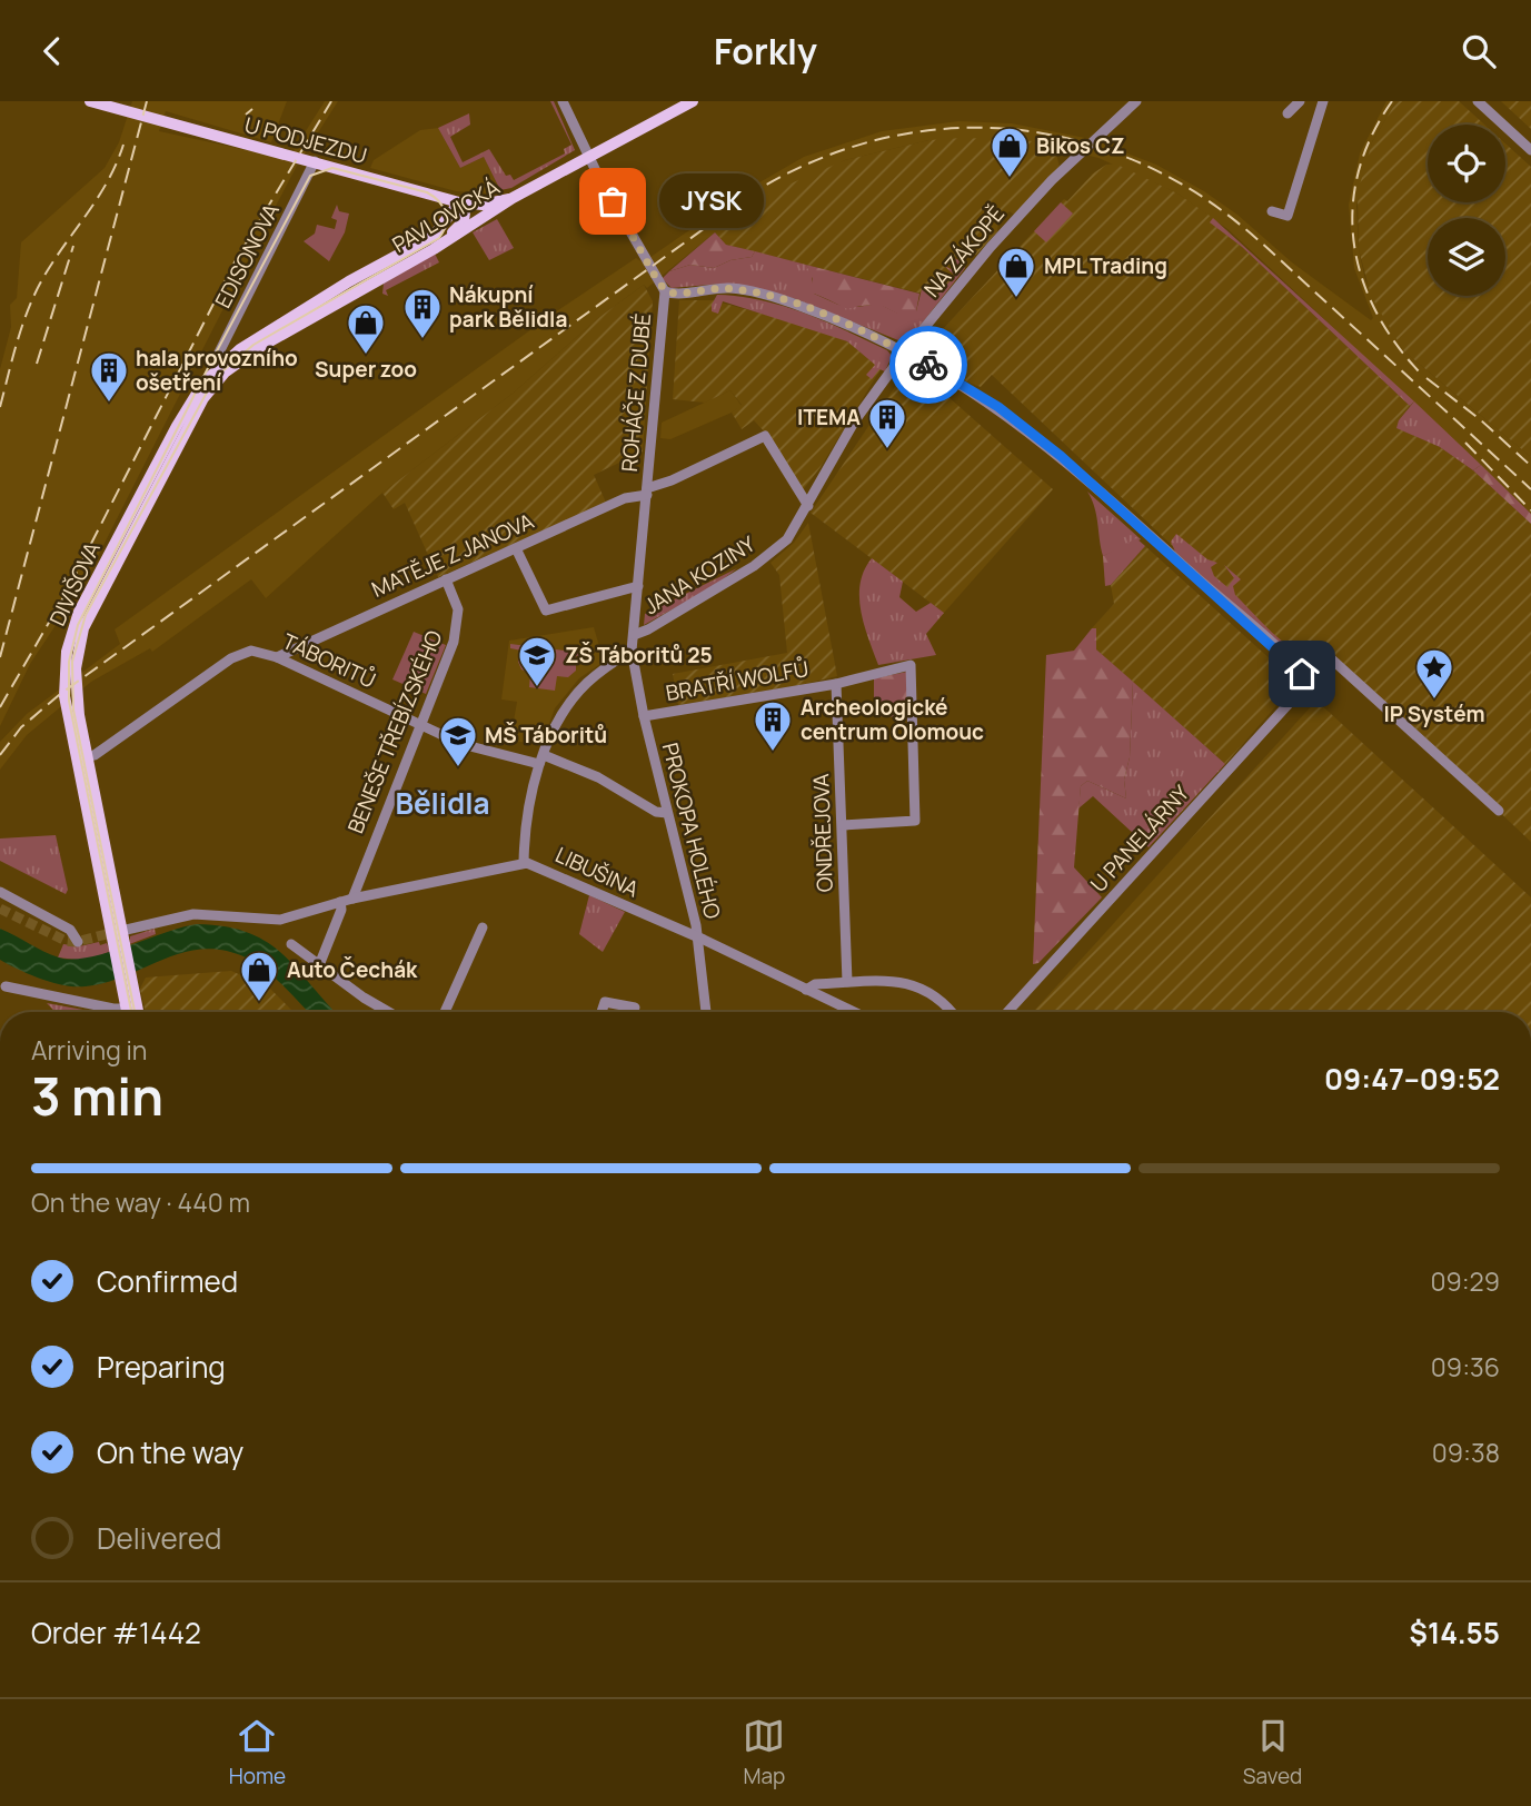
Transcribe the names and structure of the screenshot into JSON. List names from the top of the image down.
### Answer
{
  "streets": {
    "main road": ["U PODJEZDU", "PAVLOVICKÁ", "DIVIŠOVA"],
    "street": [
      "NA ZÁKOPĚ",
      "EDISONOVA",
      "ROHÁČE Z DUBÉ",
      "MATĚJE Z JANOVA",
      "JANA KOZINY",
      "TÁBORITŮ",
      "BRATŘÍ WOLFŮ",
      "BENEŠE TŘEBÍZSKÉHO",
      "PROKOPA HOLÉHO",
      "ONDŘEJOVA",
      "U PANELÁRNY",
      "LIBUŠINA"
    ]
  },
  "crossings": [
    ["U PODJEZDU", "PAVLOVICKÁ"],
    ["U PODJEZDU", "EDISONOVA"],
    ["PAVLOVICKÁ", "EDISONOVA"],
    ["PAVLOVICKÁ", "ROHÁČE Z DUBÉ"],
    ["PAVLOVICKÁ", "DIVIŠOVA"],
    ["NA ZÁKOPĚ", "MATĚJE Z JANOVA"],
    ["NA ZÁKOPĚ", "JANA KOZINY"],
    ["EDISONOVA", "DIVIŠOVA"],
    ["ROHÁČE Z DUBÉ", "MATĚJE Z JANOVA"],
    ["ROHÁČE Z DUBÉ", "JANA KOZINY"],
    ["ROHÁČE Z DUBÉ", "PROKOPA HOLÉHO"],
    ["MATĚJE Z JANOVA", "JANA KOZINY"],
    ["MATĚJE Z JANOVA", "TÁBORITŮ"],
    ["MATĚJE Z JANOVA", "BENEŠE TŘEBÍZSKÉHO"],
    ["DIVIŠOVA", "TÁBORITŮ"],
    ["DIVIŠOVA", "LIBUŠINA"],
    ["TÁBORITŮ", "BENEŠE TŘEBÍZSKÉHO"],
    ["TÁBORITŮ", "PROKOPA HOLÉHO"],
    ["BRATŘÍ WOLFŮ", "PROKOPA HOLÉHO"],
    ["BRATŘÍ WOLFŮ", "ONDŘEJOVA"],
    ["BENEŠE TŘEBÍZSKÉHO", "LIBUŠINA"],
    ["PROKOPA HOLÉHO", "LIBUŠINA"]
  ],
  "districts": ["Bělidla"],
  "places": {
    "shop": [
      "Bikos CZ",
      "MPL Trading",
      "Super zoo",
      "Auto Čechák"
    ],
    "other": ["JYSK"],
    "building": [
      "Nákupní park Bělidla",
      "hala provozního ošetření",
      "ITEMA",
      "Archeologické centrum Olomouc"
    ],
    "school or university": ["ZŠ Táboritů 25", "MŠ Táboritů"],
    "place": ["IP Systém"]
  },
  "page": {
    "header": "Forkly",
    "bubble": "JYSK",
    "heading": ["3 min", "Arriving in", "09:47–09:52"],
    "panel": ["Order #1442", "$14.55"],
    "bar": "On the way · 440 m",
    "list": [
      ["Confirmed", "09:29"],
      ["Preparing", "09:36"],
      ["On the way", "09:38"],
      "Delivered"
    ],
    "tabs": ["Home", "Map", "Saved"]
  }
}
